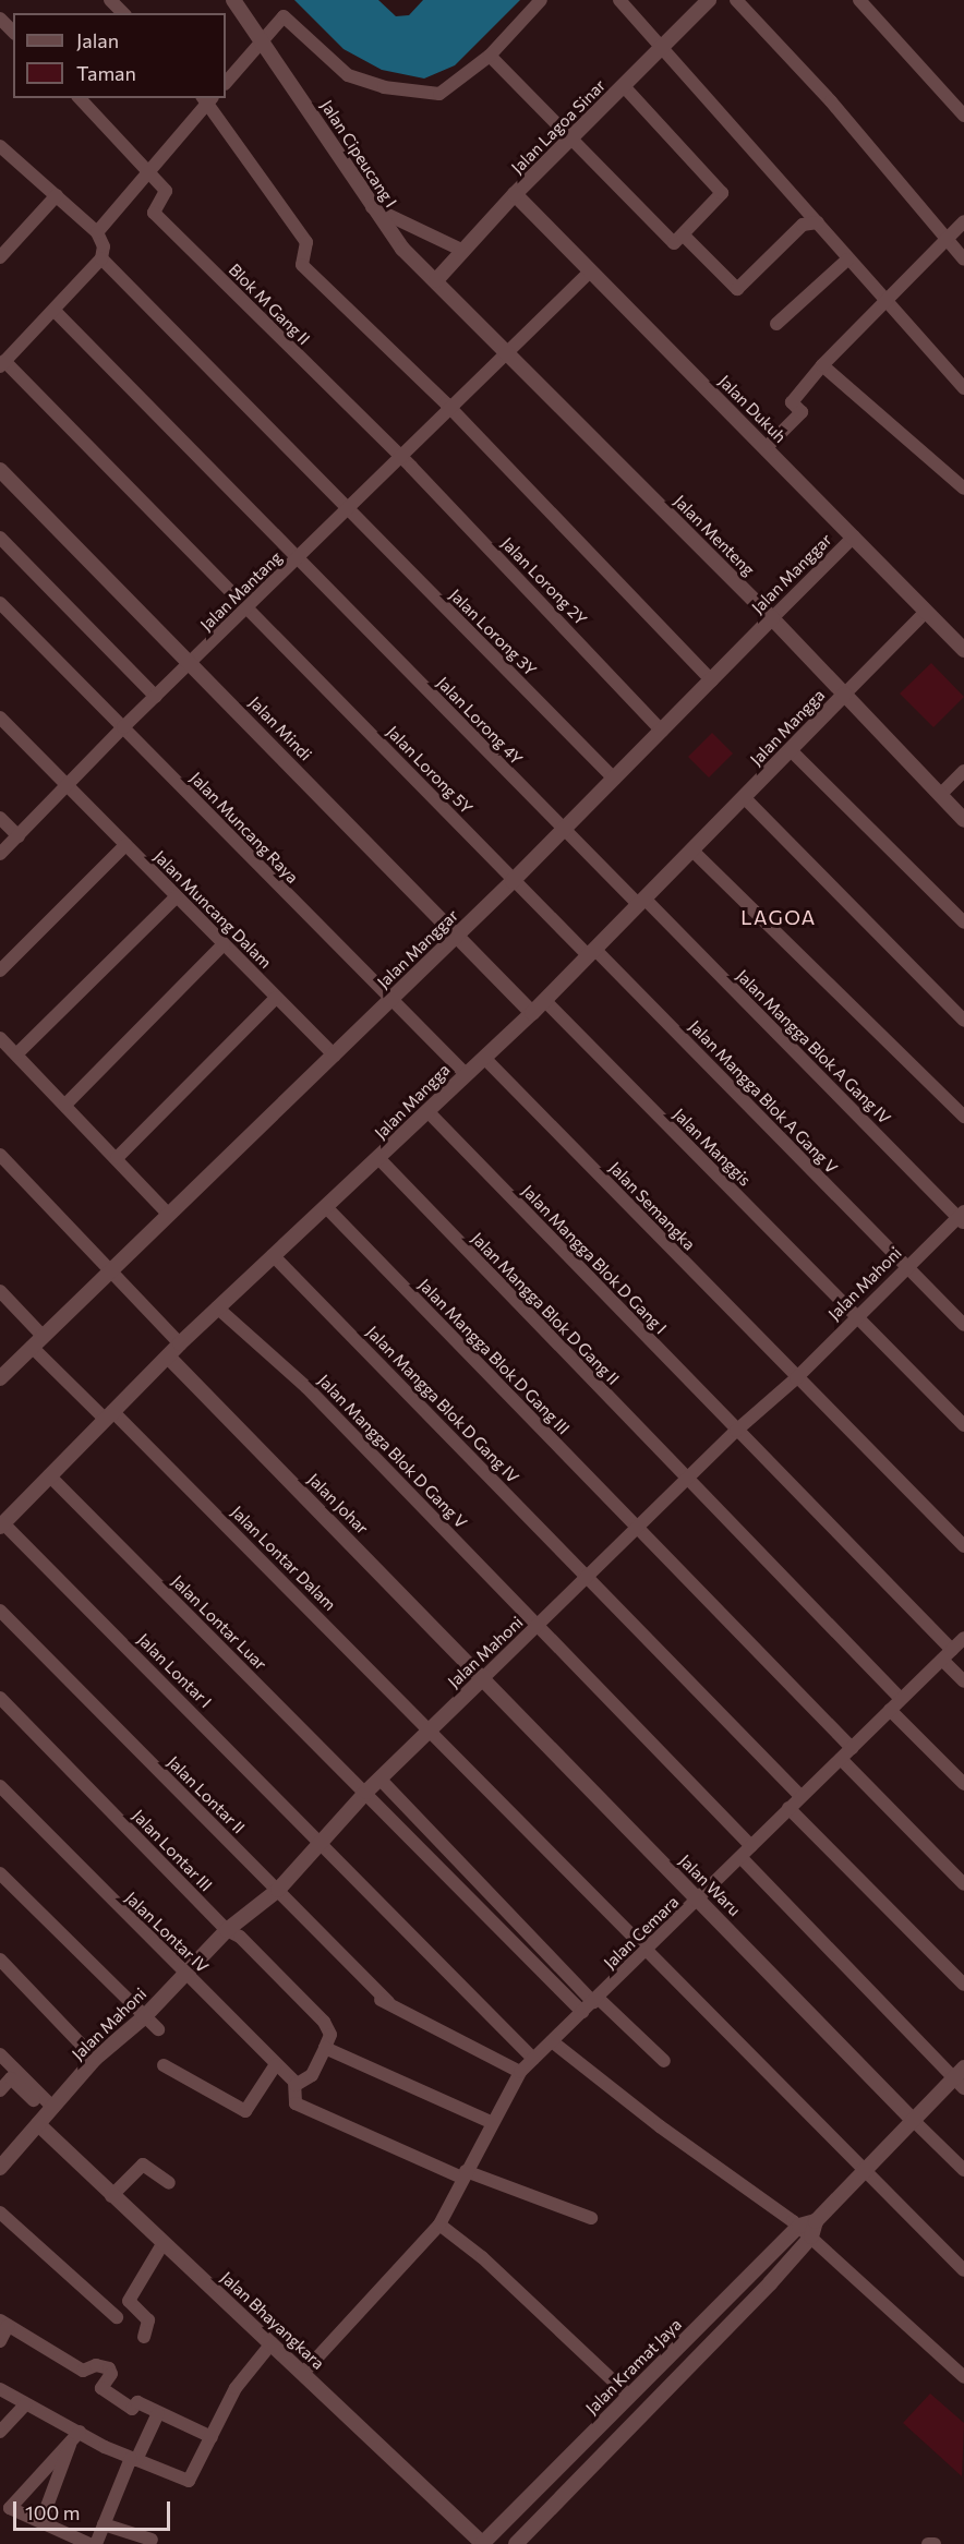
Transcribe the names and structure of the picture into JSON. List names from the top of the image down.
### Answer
{
  "streets": {
    "street": [
      "Jalan Lagoa Sinar",
      "Jalan Cipeucang I",
      "Blok M Gang II",
      "Jalan Dukuh",
      "Jalan Menteng",
      "Jalan Manggar",
      "Jalan Lorong 2Y",
      "Jalan Mantang",
      "Jalan Lorong 3Y",
      "Jalan Lorong 4Y",
      "Jalan Mangga",
      "Jalan Mindi",
      "Jalan Lorong 5Y",
      "Jalan Muncang Raya",
      "Jalan Muncang Dalam",
      "Jalan Mangga Blok A Gang IV",
      "Jalan Mangga Blok A Gang V",
      "Jalan Manggis",
      "Jalan Semangka",
      "Jalan Mangga Blok D Gang I",
      "Jalan Mahoni",
      "Jalan Mangga Blok D Gang II",
      "Jalan Mangga Blok D Gang III",
      "Jalan Mangga Blok D Gang IV",
      "Jalan Mangga Blok D Gang V",
      "Jalan Johar",
      "Jalan Lontar Dalam",
      "Jalan Lontar Luar",
      "Jalan Lontar I",
      "Jalan Lontar II",
      "Jalan Lontar III",
      "Jalan Waru",
      "Jalan Lontar IV",
      "Jalan Cemara",
      "Jalan Bhayangkara",
      "Jalan Kramat Jaya"
    ]
  },
  "crossings": [
    ["Jalan Lagoa Sinar", "Jalan Cipeucang I"],
    ["Jalan Lagoa Sinar", "Jalan Dukuh"],
    ["Jalan Lagoa Sinar", "Jalan Menteng"],
    ["Jalan Cipeucang I", "Jalan Menteng"],
    ["Blok M Gang II", "Jalan Lorong 2Y"],
    ["Blok M Gang II", "Jalan Mantang"],
    ["Jalan Dukuh", "Jalan Manggar"],
    ["Jalan Dukuh", "Jalan Mantang"],
    ["Jalan Menteng", "Jalan Manggar"],
    ["Jalan Menteng", "Jalan Mantang"],
    ["Jalan Menteng", "Jalan Mangga"],
    ["Jalan Manggar", "Jalan Lorong 2Y"],
    ["Jalan Manggar", "Jalan Lorong 3Y"],
    ["Jalan Manggar", "Jalan Lorong 4Y"],
    ["Jalan Manggar", "Jalan Mindi"],
    ["Jalan Manggar", "Jalan Lorong 5Y"],
    ["Jalan Manggar", "Jalan Muncang Raya"],
    ["Jalan Manggar", "Jalan Muncang Dalam"],
    ["Jalan Manggar", "Jalan Lontar Dalam"],
    ["Jalan Lorong 2Y", "Jalan Mantang"],
    ["Jalan Mantang", "Jalan Lorong 3Y"],
    ["Jalan Mantang", "Jalan Lorong 4Y"],
    ["Jalan Mantang", "Jalan Mindi"],
    ["Jalan Mantang", "Jalan Lorong 5Y"],
    ["Jalan Mantang", "Jalan Muncang Raya"],
    ["Jalan Mantang", "Jalan Muncang Dalam"],
    ["Jalan Lorong 4Y", "Jalan Mangga"],
    ["Jalan Lorong 4Y", "Jalan Mangga Blok A Gang IV"],
    ["Jalan Mangga", "Jalan Mindi"],
    ["Jalan Mangga", "Jalan Lorong 5Y"],
    ["Jalan Mangga", "Jalan Muncang Raya"],
    ["Jalan Mangga", "Jalan Mangga Blok A Gang IV"],
    ["Jalan Mangga", "Jalan Mangga Blok A Gang V"],
    ["Jalan Mangga", "Jalan Manggis"],
    ["Jalan Mangga", "Jalan Semangka"],
    ["Jalan Mangga", "Jalan Mangga Blok D Gang I"],
    ["Jalan Mangga", "Jalan Mangga Blok D Gang II"],
    ["Jalan Mangga", "Jalan Mangga Blok D Gang III"],
    ["Jalan Mangga", "Jalan Mangga Blok D Gang IV"],
    ["Jalan Mangga", "Jalan Mangga Blok D Gang V"],
    ["Jalan Mangga", "Jalan Johar"],
    ["Jalan Mangga", "Jalan Lontar Dalam"],
    ["Jalan Mangga", "Jalan Lontar Luar"],
    ["Jalan Mangga", "Jalan Lontar I"],
    ["Jalan Lorong 5Y", "Jalan Mangga Blok A Gang V"],
    ["Jalan Mangga Blok A Gang IV", "Jalan Mahoni"],
    ["Jalan Mangga Blok A Gang V", "Jalan Mahoni"],
    ["Jalan Manggis", "Jalan Mahoni"],
    ["Jalan Semangka", "Jalan Mahoni"],
    ["Jalan Mangga Blok D Gang I", "Jalan Mahoni"],
    ["Jalan Mangga Blok D Gang I", "Jalan Cemara"],
    ["Jalan Mahoni", "Jalan Mangga Blok D Gang II"],
    ["Jalan Mahoni", "Jalan Mangga Blok D Gang III"],
    ["Jalan Mahoni", "Jalan Mangga Blok D Gang IV"],
    ["Jalan Mahoni", "Jalan Mangga Blok D Gang V"],
    ["Jalan Mahoni", "Jalan Johar"],
    ["Jalan Mahoni", "Jalan Lontar Dalam"],
    ["Jalan Mahoni", "Jalan Lontar Luar"],
    ["Jalan Mahoni", "Jalan Lontar I"],
    ["Jalan Mahoni", "Jalan Lontar II"],
    ["Jalan Mahoni", "Jalan Lontar III"],
    ["Jalan Mahoni", "Jalan Waru"],
    ["Jalan Mahoni", "Jalan Lontar IV"],
    ["Jalan Mahoni", "Jalan Bhayangkara"],
    ["Jalan Mangga Blok D Gang II", "Jalan Cemara"],
    ["Jalan Mangga Blok D Gang III", "Jalan Cemara"],
    ["Jalan Mangga Blok D Gang IV", "Jalan Cemara"],
    ["Jalan Mangga Blok D Gang V", "Jalan Cemara"],
    ["Jalan Johar", "Jalan Waru"],
    ["Jalan Lontar Dalam", "Jalan Cemara"],
    ["Jalan Lontar Luar", "Jalan Cemara"],
    ["Jalan Lontar I", "Jalan Cemara"],
    ["Jalan Waru", "Jalan Cemara"],
    ["Jalan Cemara", "Jalan Bhayangkara"],
    ["Jalan Bhayangkara", "Jalan Kramat Jaya"]
  ],
  "districts": ["LAGOA"],
  "legend": ["Jalan", "Taman"],
  "scale_bar": "100 m"
}
